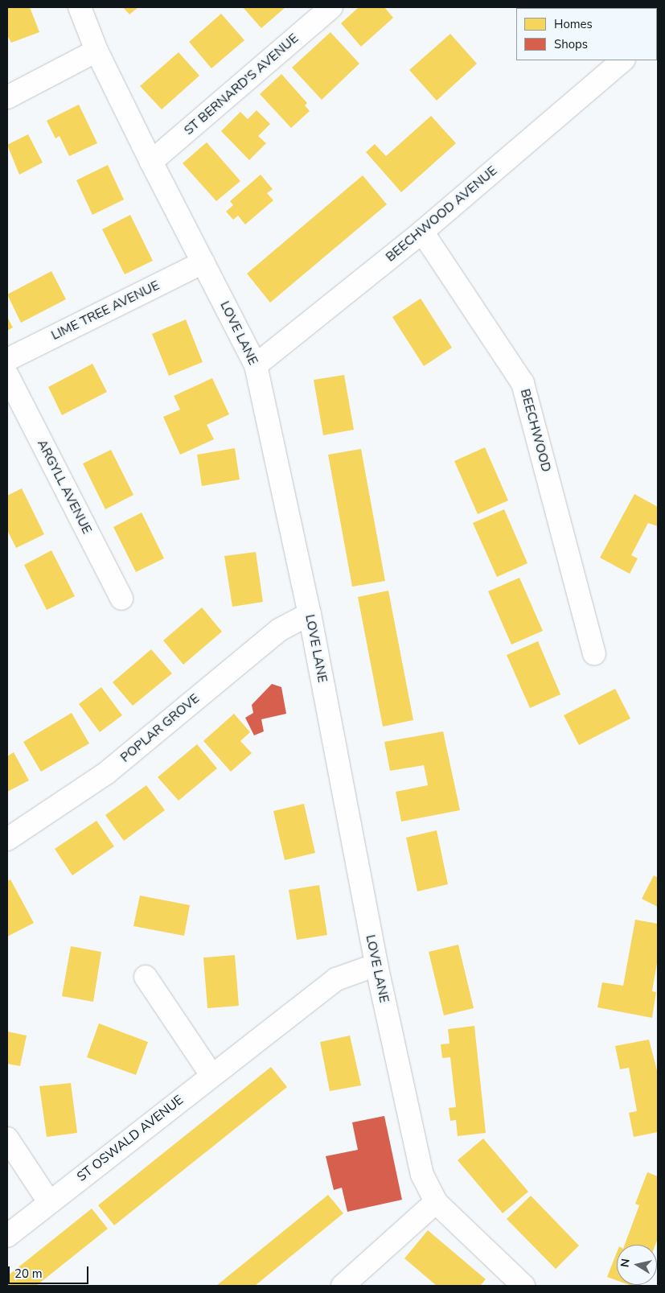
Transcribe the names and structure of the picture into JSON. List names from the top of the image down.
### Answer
{
  "streets": {
    "street": [
      "ST BERNARD'S AVENUE",
      "BEECHWOOD AVENUE",
      "LIME TREE AVENUE",
      "LOVE LANE",
      "BEECHWOOD",
      "ARGYLL AVENUE",
      "POPLAR GROVE",
      "ST OSWALD AVENUE"
    ]
  },
  "crossings": [
    ["ST BERNARD'S AVENUE", "LOVE LANE"],
    ["BEECHWOOD AVENUE", "LOVE LANE"],
    ["BEECHWOOD AVENUE", "BEECHWOOD"],
    ["LIME TREE AVENUE", "LOVE LANE"],
    ["LOVE LANE", "POPLAR GROVE"],
    ["LOVE LANE", "ST OSWALD AVENUE"]
  ],
  "legend": ["Homes", "Shops"],
  "scale_bar": "20 m",
  "north": "left"
}
